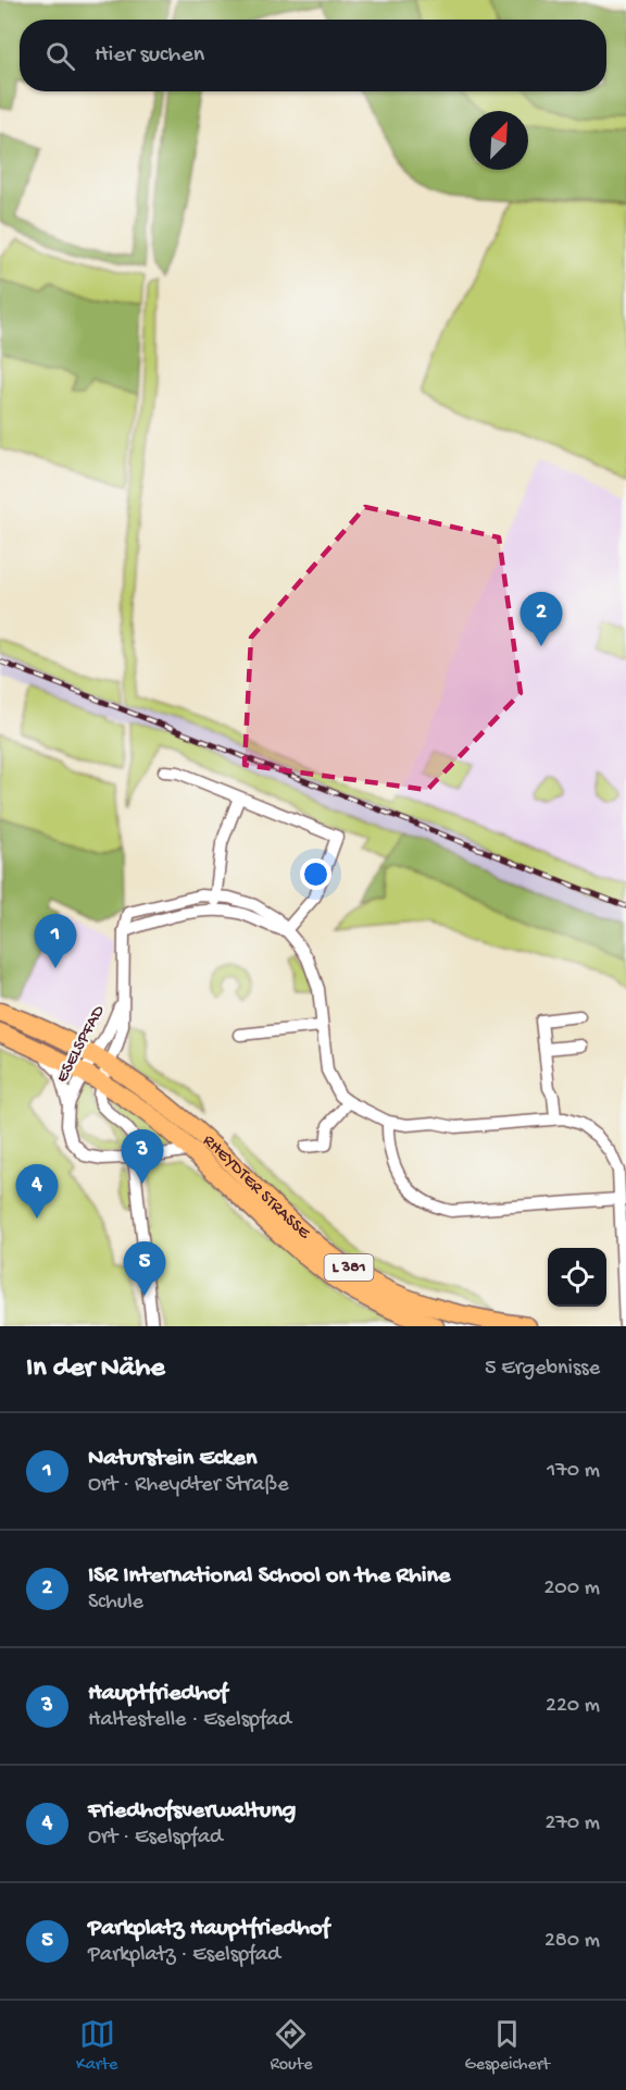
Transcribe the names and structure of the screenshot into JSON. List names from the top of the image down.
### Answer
{
  "streets": {
    "main road": ["RHEYDTER STRASSE", "L 381"],
    "street": ["ESELSPFAD"]
  },
  "crossings": [
    ["ESELSPFAD", "RHEYDTER STRASSE"]
  ],
  "north": "top right",
  "page": {
    "search": "Hier suchen",
    "pins": [
      "2",
      "1",
      "3",
      "4",
      "5"
    ],
    "heading": ["In der Nähe", "5 Ergebnisse"],
    "list": [
      {
        "mark": "1",
        "name": "Naturstein Ecken",
        "note": "Ort · Rheydter Straße",
        "value": "170 m"
      },
      {
        "mark": "2",
        "name": "ISR International School on the Rhine",
        "note": "Schule",
        "value": "200 m"
      },
      {
        "mark": "3",
        "name": "Hauptfriedhof",
        "note": "Haltestelle · Eselspfad",
        "value": "220 m"
      },
      {
        "mark": "4",
        "name": "Friedhofsverwaltung",
        "note": "Ort · Eselspfad",
        "value": "270 m"
      },
      {
        "mark": "5",
        "name": "Parkplatz Hauptfriedhof",
        "note": "Parkplatz · Eselspfad",
        "value": "280 m"
      }
    ],
    "nav": ["Karte", "Route", "Gespeichert"]
  }
}
